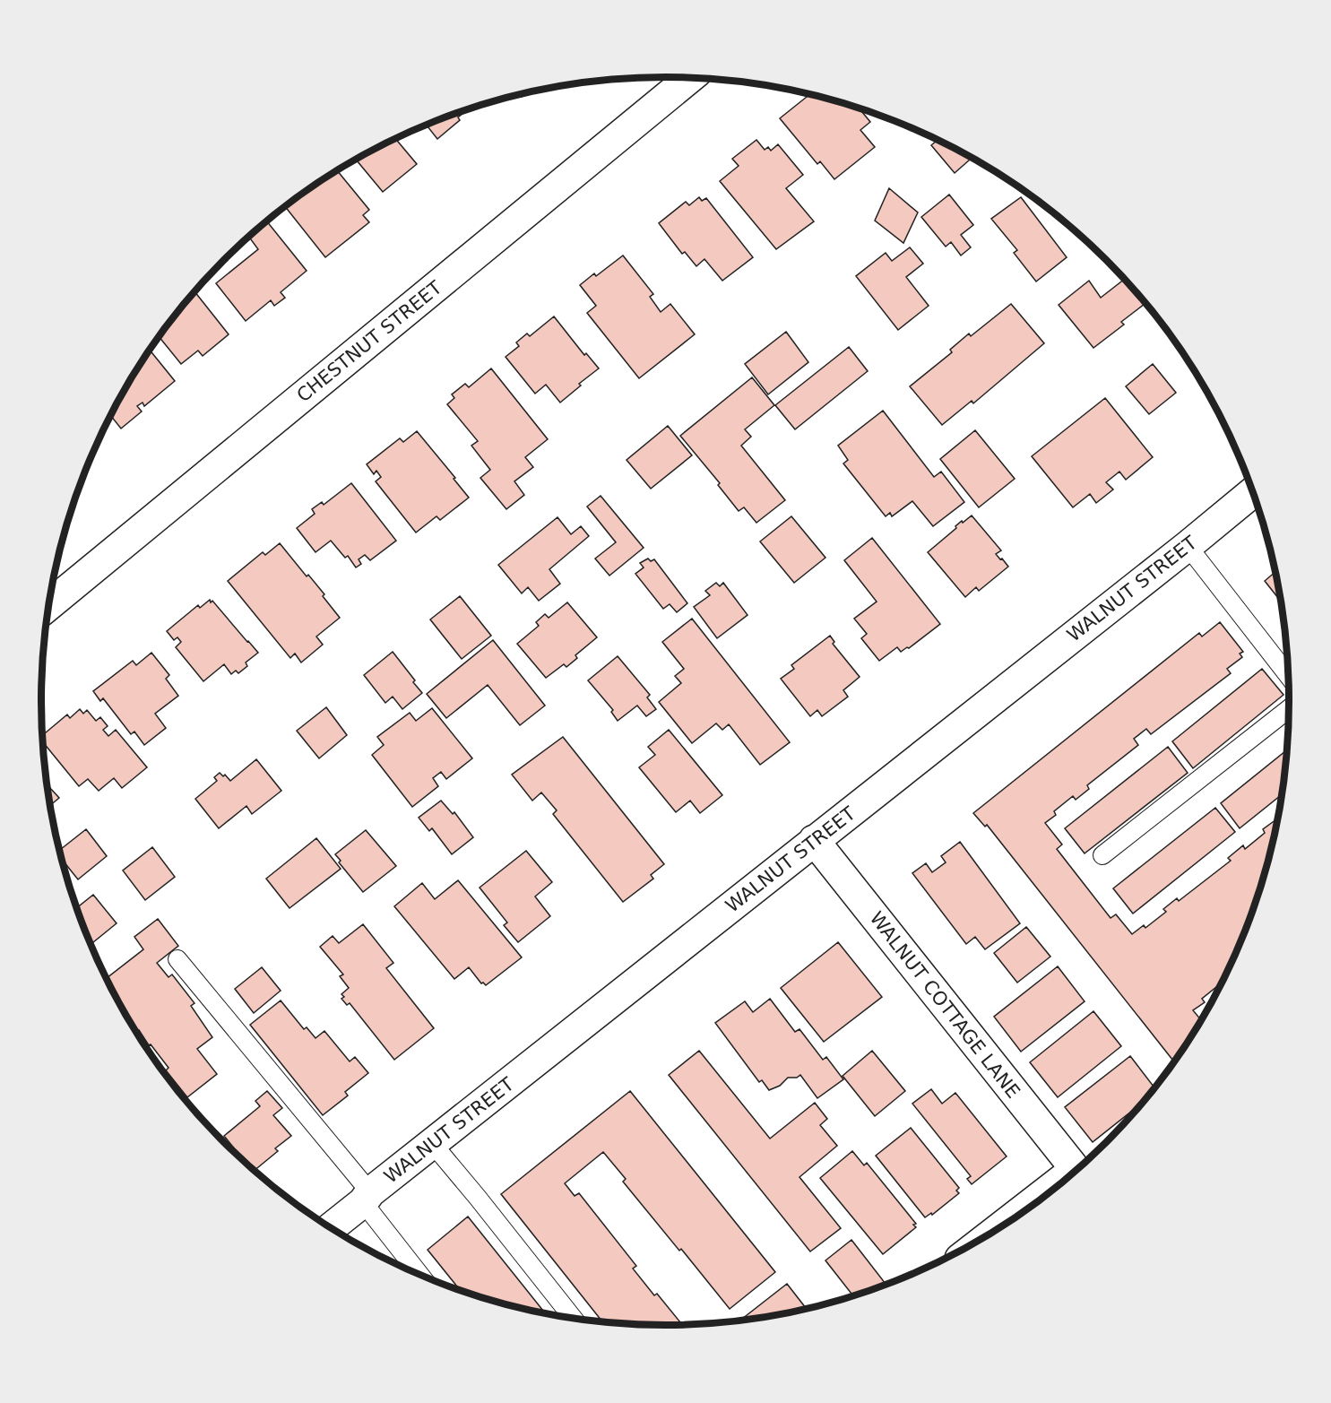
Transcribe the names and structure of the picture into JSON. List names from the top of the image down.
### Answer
{
  "streets": {
    "street": ["CHESTNUT STREET", "WALNUT STREET", "WALNUT COTTAGE LANE"]
  },
  "crossings": [
    ["WALNUT STREET", "WALNUT COTTAGE LANE"]
  ]
}
